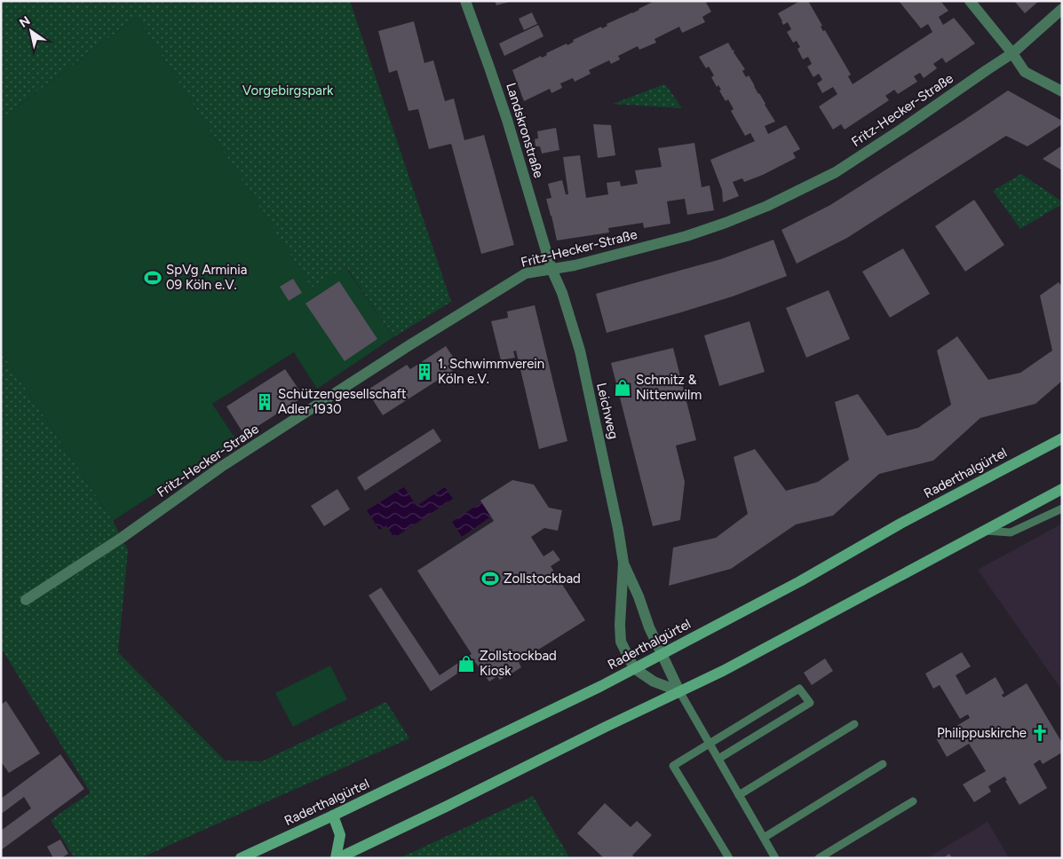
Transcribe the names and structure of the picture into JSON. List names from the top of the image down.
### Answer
{
  "streets": {
    "main road": ["Raderthalgürtel"],
    "street": ["Fritz-Hecker-Straße", "Landskronstraße", "Leichweg"]
  },
  "crossings": [
    ["Fritz-Hecker-Straße", "Landskronstraße"],
    ["Fritz-Hecker-Straße", "Leichweg"],
    ["Landskronstraße", "Leichweg"],
    ["Leichweg", "Raderthalgürtel"]
  ],
  "parks": ["Vorgebirgspark"],
  "places": {
    "sports": ["SpVg Arminia 09 Köln e.V.", "Zollstockbad"],
    "building": ["1. Schwimmverein Köln e.V.", "Schützengesellschaft Adler 1930"],
    "shop": ["Schmitz & Nittenwilm", "Zollstockbad Kiosk"],
    "church": ["Philippuskirche"]
  },
  "north": "top left"
}
